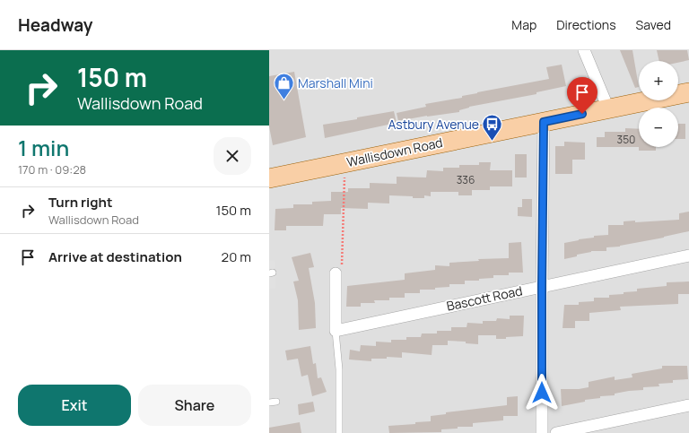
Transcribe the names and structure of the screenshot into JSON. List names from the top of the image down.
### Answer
{
  "streets": {
    "main road": ["Wallisdown Road"],
    "street": ["Bascott Road"]
  },
  "places": {
    "shop": ["Marshall Mini"],
    "bus stop": ["Astbury Avenue"]
  },
  "house_numbers": ["350", "336"],
  "page": {
    "header": "Headway",
    "nav": ["Map", "Directions", "Saved"],
    "turn": ["150 m", "Wallisdown Road"],
    "map_buttons": ["+", "−"],
    "heading": ["1 min", "170 m · 09:28"],
    "list": [
      {
        "name": "Turn right",
        "note": "Wallisdown Road",
        "value": "150 m"
      },
      {
        "name": "Arrive at destination",
        "value": "20 m"
      }
    ],
    "buttons": ["Exit", "Share"]
  }
}
